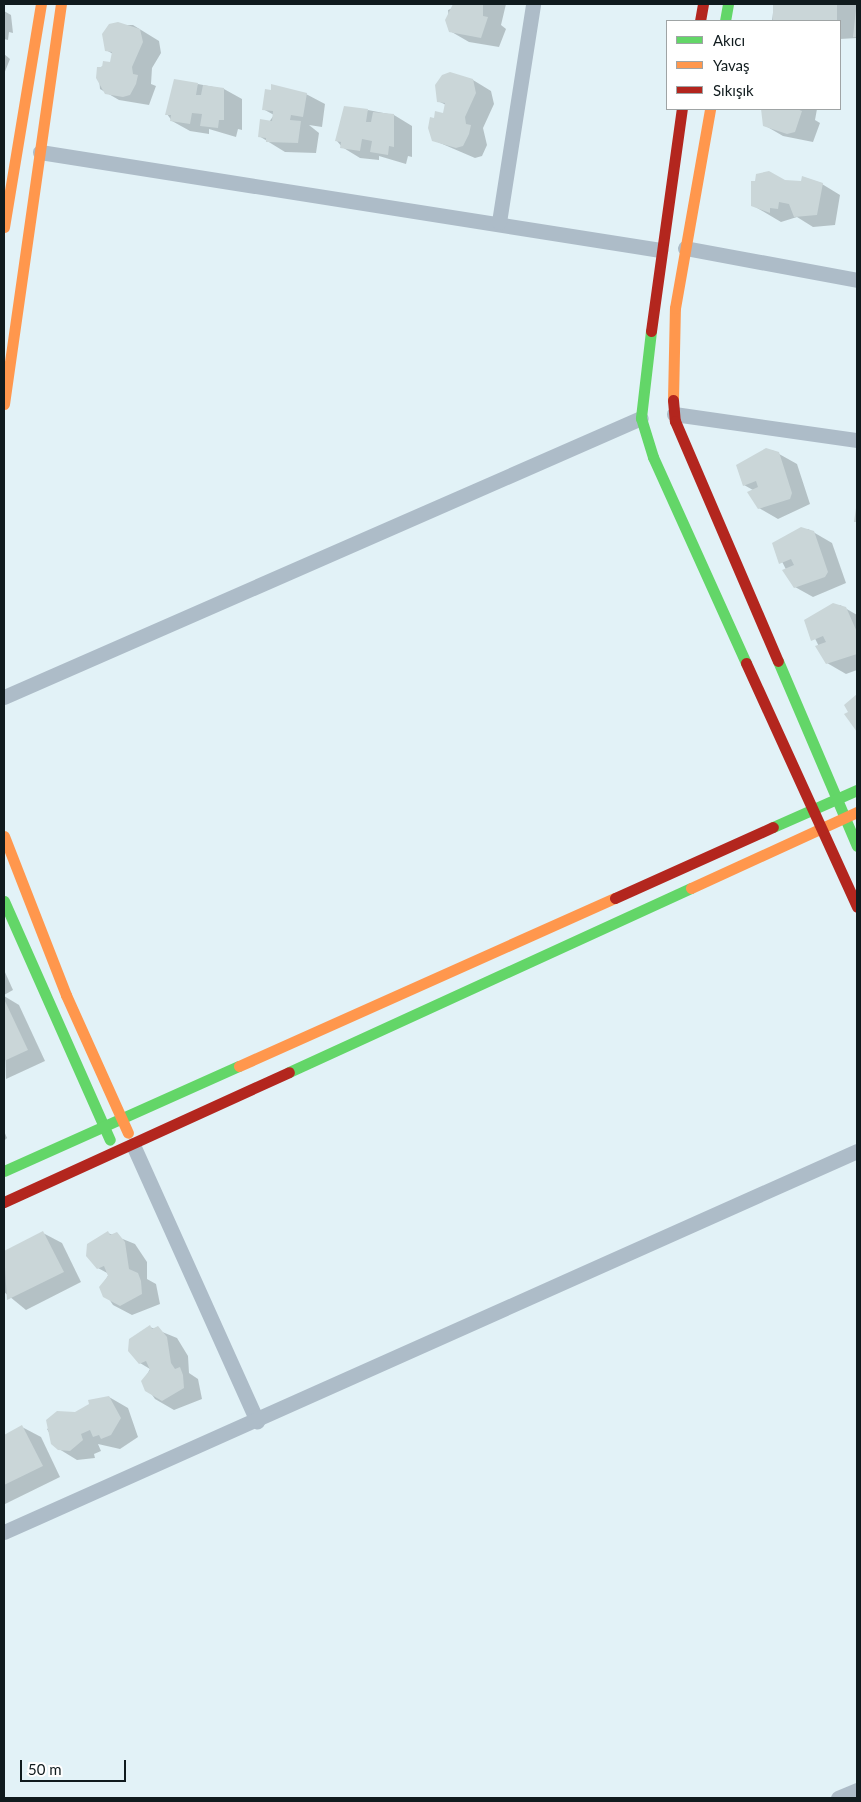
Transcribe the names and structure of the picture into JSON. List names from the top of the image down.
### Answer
{
  "legend": ["Akıcı", "Yavaş", "Sıkışık"],
  "scale_bar": "50 m"
}
